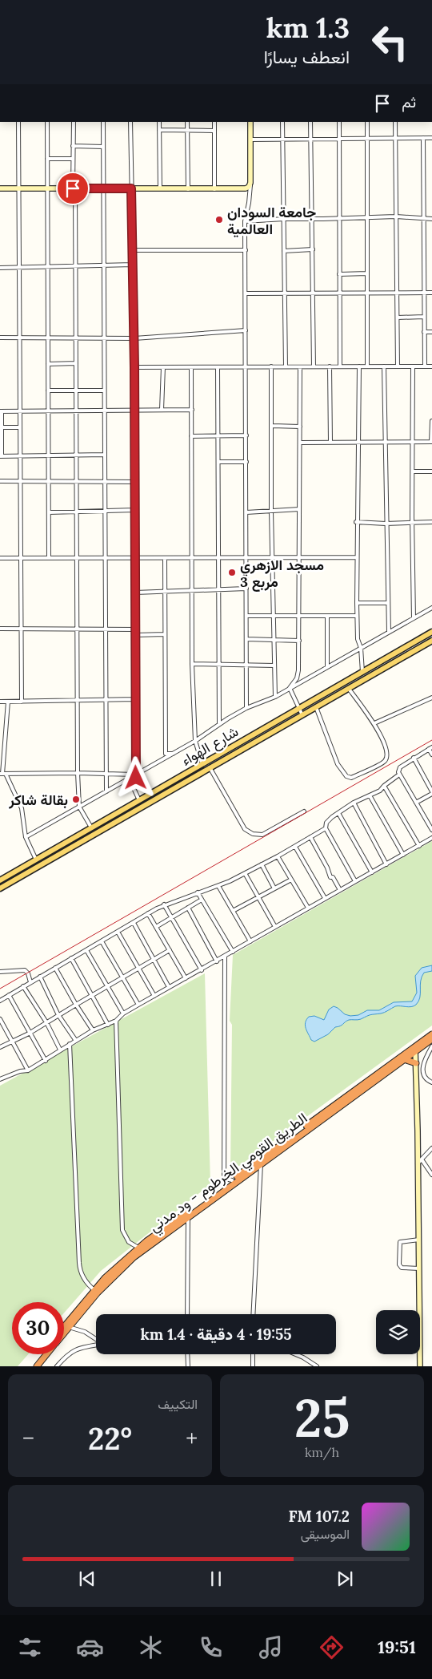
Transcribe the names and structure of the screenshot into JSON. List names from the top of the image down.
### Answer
{
  "streets": {
    "highway": ["الطريق القومي الخرطوم - ود مدني"],
    "main road": ["شارع الهواء"]
  },
  "places": ["جامعة السودان العالمية", "مسجد الازهري مربع 3", "بقالة شاكر"],
  "page": {
    "turn": ["1.3 km", "انعطف يسارًا"],
    "then": "ثم",
    "limit": "30",
    "trip": "19:55 · 4 دقيقة · 1.4 km",
    "tile": [
      ["25", "km/h"],
      "التكييف"
    ],
    "heat": ["−", "22°", "+"],
    "song": ["107.2 FM", "الموسيقى"],
    "tabs": "19:51"
  }
}
